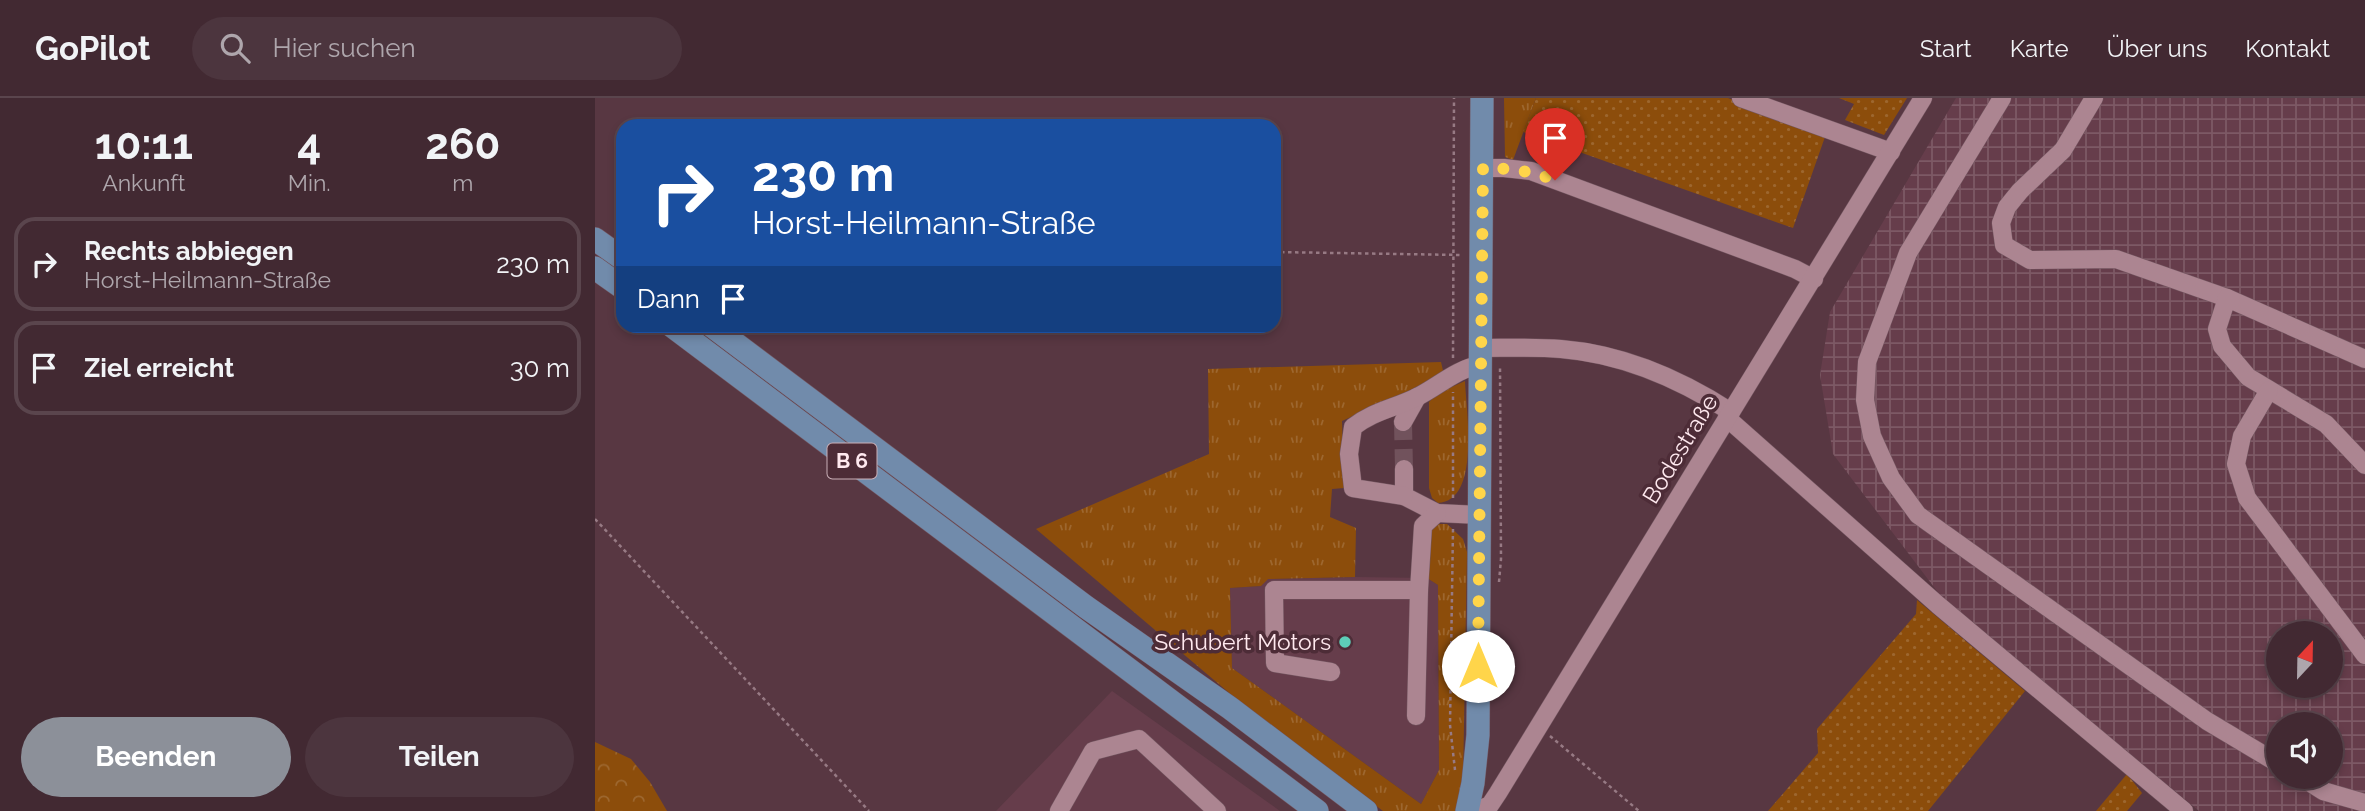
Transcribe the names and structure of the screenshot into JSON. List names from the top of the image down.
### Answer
{
  "streets": {
    "main road": ["B 6"],
    "street": ["Bodestraße"]
  },
  "places": ["Schubert Motors"],
  "north": "top",
  "page": {
    "header": "GoPilot",
    "search": "Hier suchen",
    "nav": [
      "Start",
      "Karte",
      "Über uns",
      "Kontakt"
    ],
    "eta": [
      "10:11",
      "Ankunft",
      "4",
      "Min.",
      "260",
      "m"
    ],
    "turn": ["230 m", "Horst-Heilmann-Straße"],
    "list": [
      {
        "name": "Rechts abbiegen",
        "note": "Horst-Heilmann-Straße",
        "value": "230 m"
      },
      {
        "name": "Ziel erreicht",
        "value": "30 m"
      }
    ],
    "then": "Dann",
    "buttons": ["Beenden", "Teilen"]
  }
}
